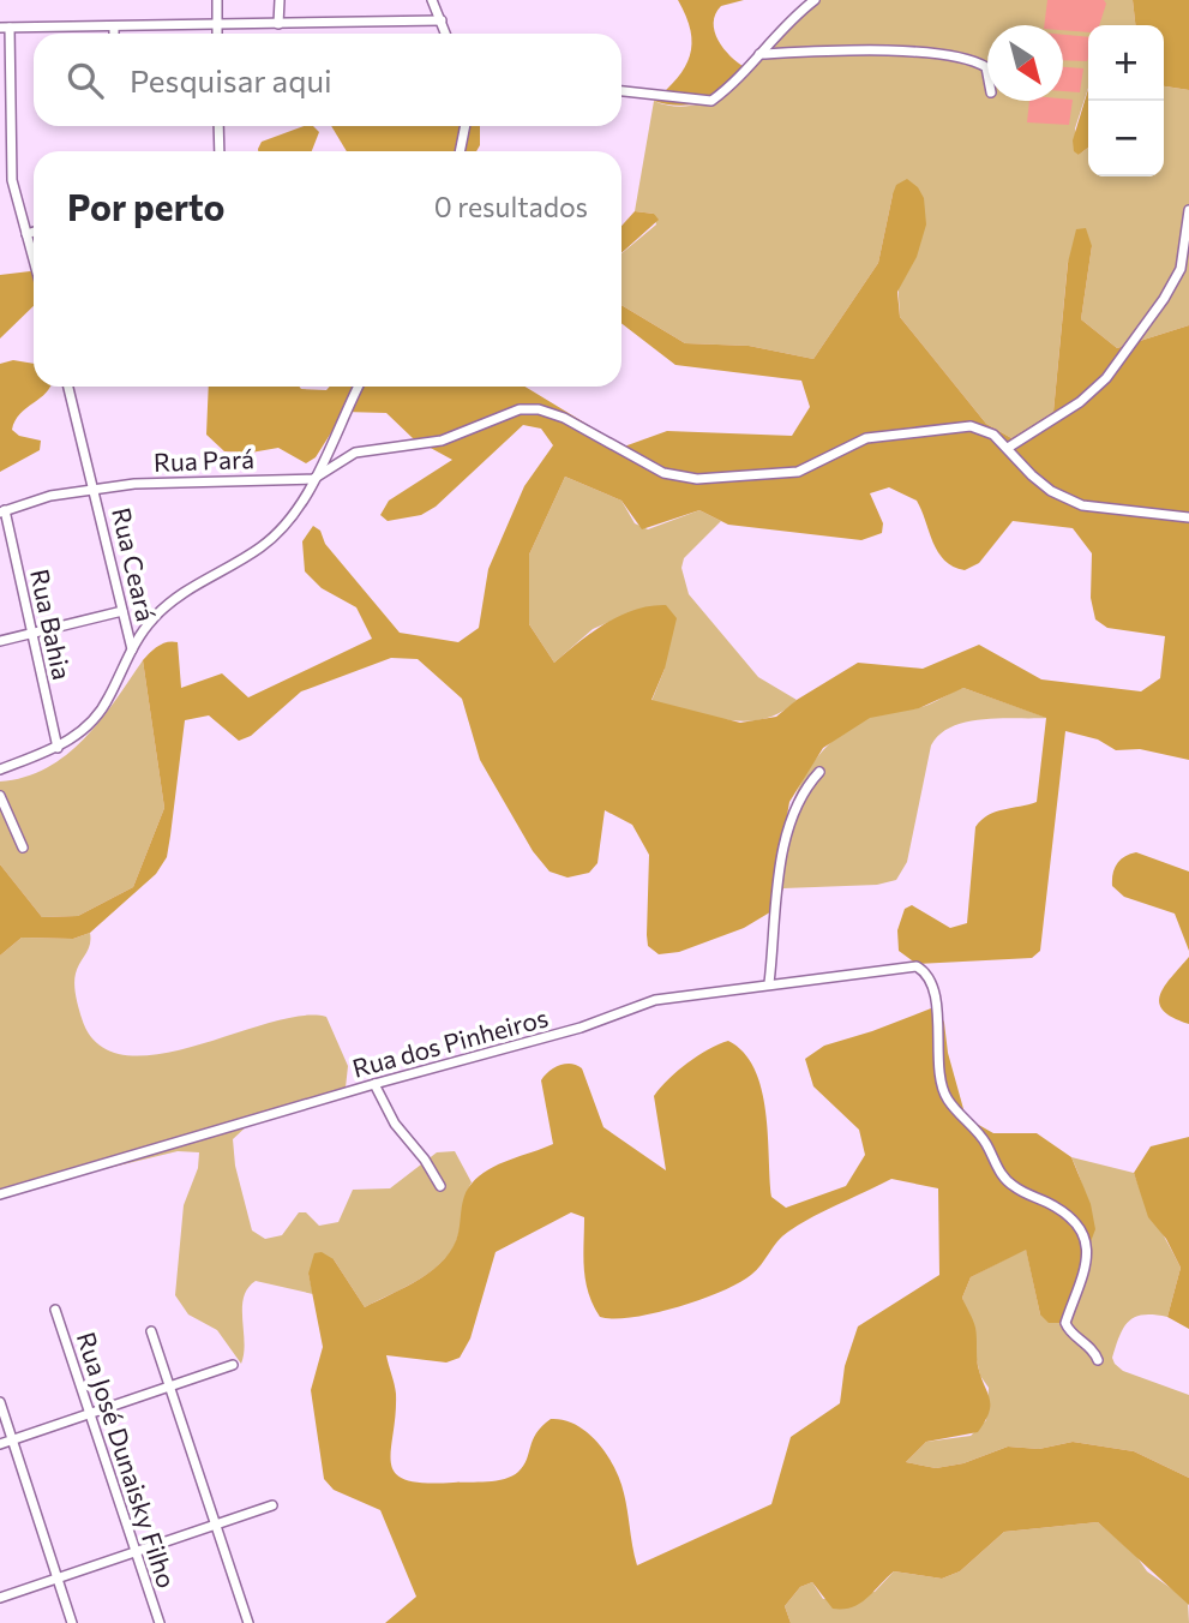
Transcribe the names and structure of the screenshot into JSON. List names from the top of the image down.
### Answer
{
  "streets": {
    "street": [
      "Rua Pará",
      "Rua Ceará",
      "Rua Bahia",
      "Rua dos Pinheiros",
      "Rua José Dunaisky Filho"
    ]
  },
  "crossings": [
    ["Rua Pará", "Rua Ceará"],
    ["Rua Pará", "Rua Bahia"],
    ["Rua Ceará", "Rua Bahia"]
  ],
  "north": "bottom right",
  "page": {
    "map_buttons": ["+", "−"],
    "search": "Pesquisar aqui",
    "heading": ["Por perto", "0 resultados"]
  }
}
